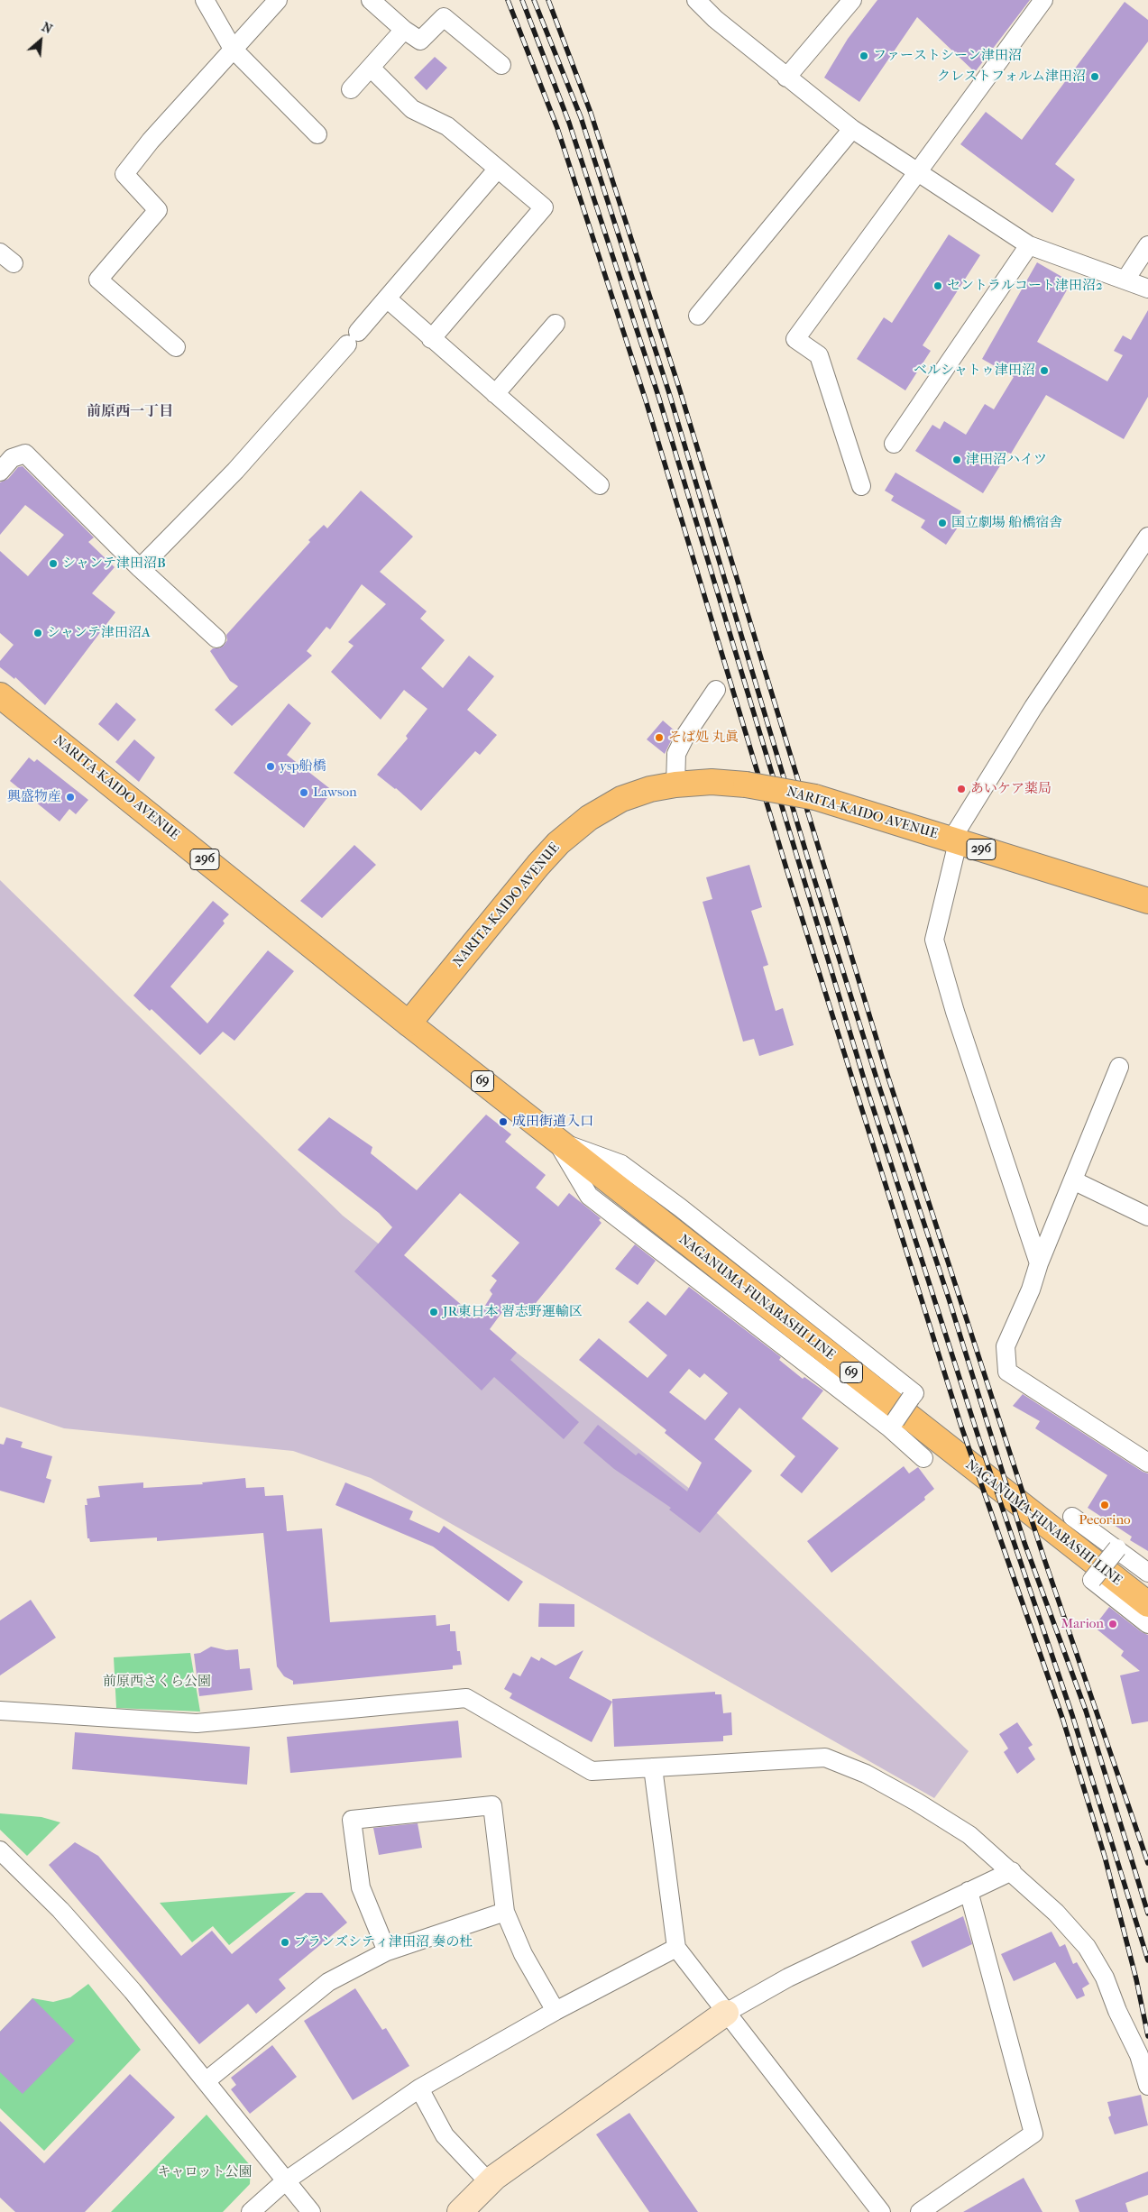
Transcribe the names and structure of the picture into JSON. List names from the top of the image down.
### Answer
{
  "streets": {
    "main road": [
      "NARITA-KAIDO AVENUE",
      "296",
      "69",
      "NAGANUMA-FUNABASHI LINE"
    ]
  },
  "crossings": [
    ["NARITA-KAIDO AVENUE", "NAGANUMA-FUNABASHI LINE"]
  ],
  "districts": ["前原西一丁目"],
  "parks": ["前原西さくら公園", "キャロット公園"],
  "places": [
    "ファーストシーン津田沼",
    "クレストフォルム津田沼",
    "セントラルコート津田沼2",
    "ベルシャトゥ津田沼",
    "津田沼ハイツ",
    "国立劇場 船橋宿舎",
    "シャンテ津田沼B",
    "シャンテ津田沼A",
    "そば処 丸眞",
    "ysp船橋",
    "あいケア薬局",
    "Lawson",
    "興盛物産",
    "成田街道入口",
    "JR東日本 習志野運輸区",
    "Pecorino",
    "Marion",
    "ブランズシティ津田沼 奏の杜"
  ],
  "north": "top right"
}
